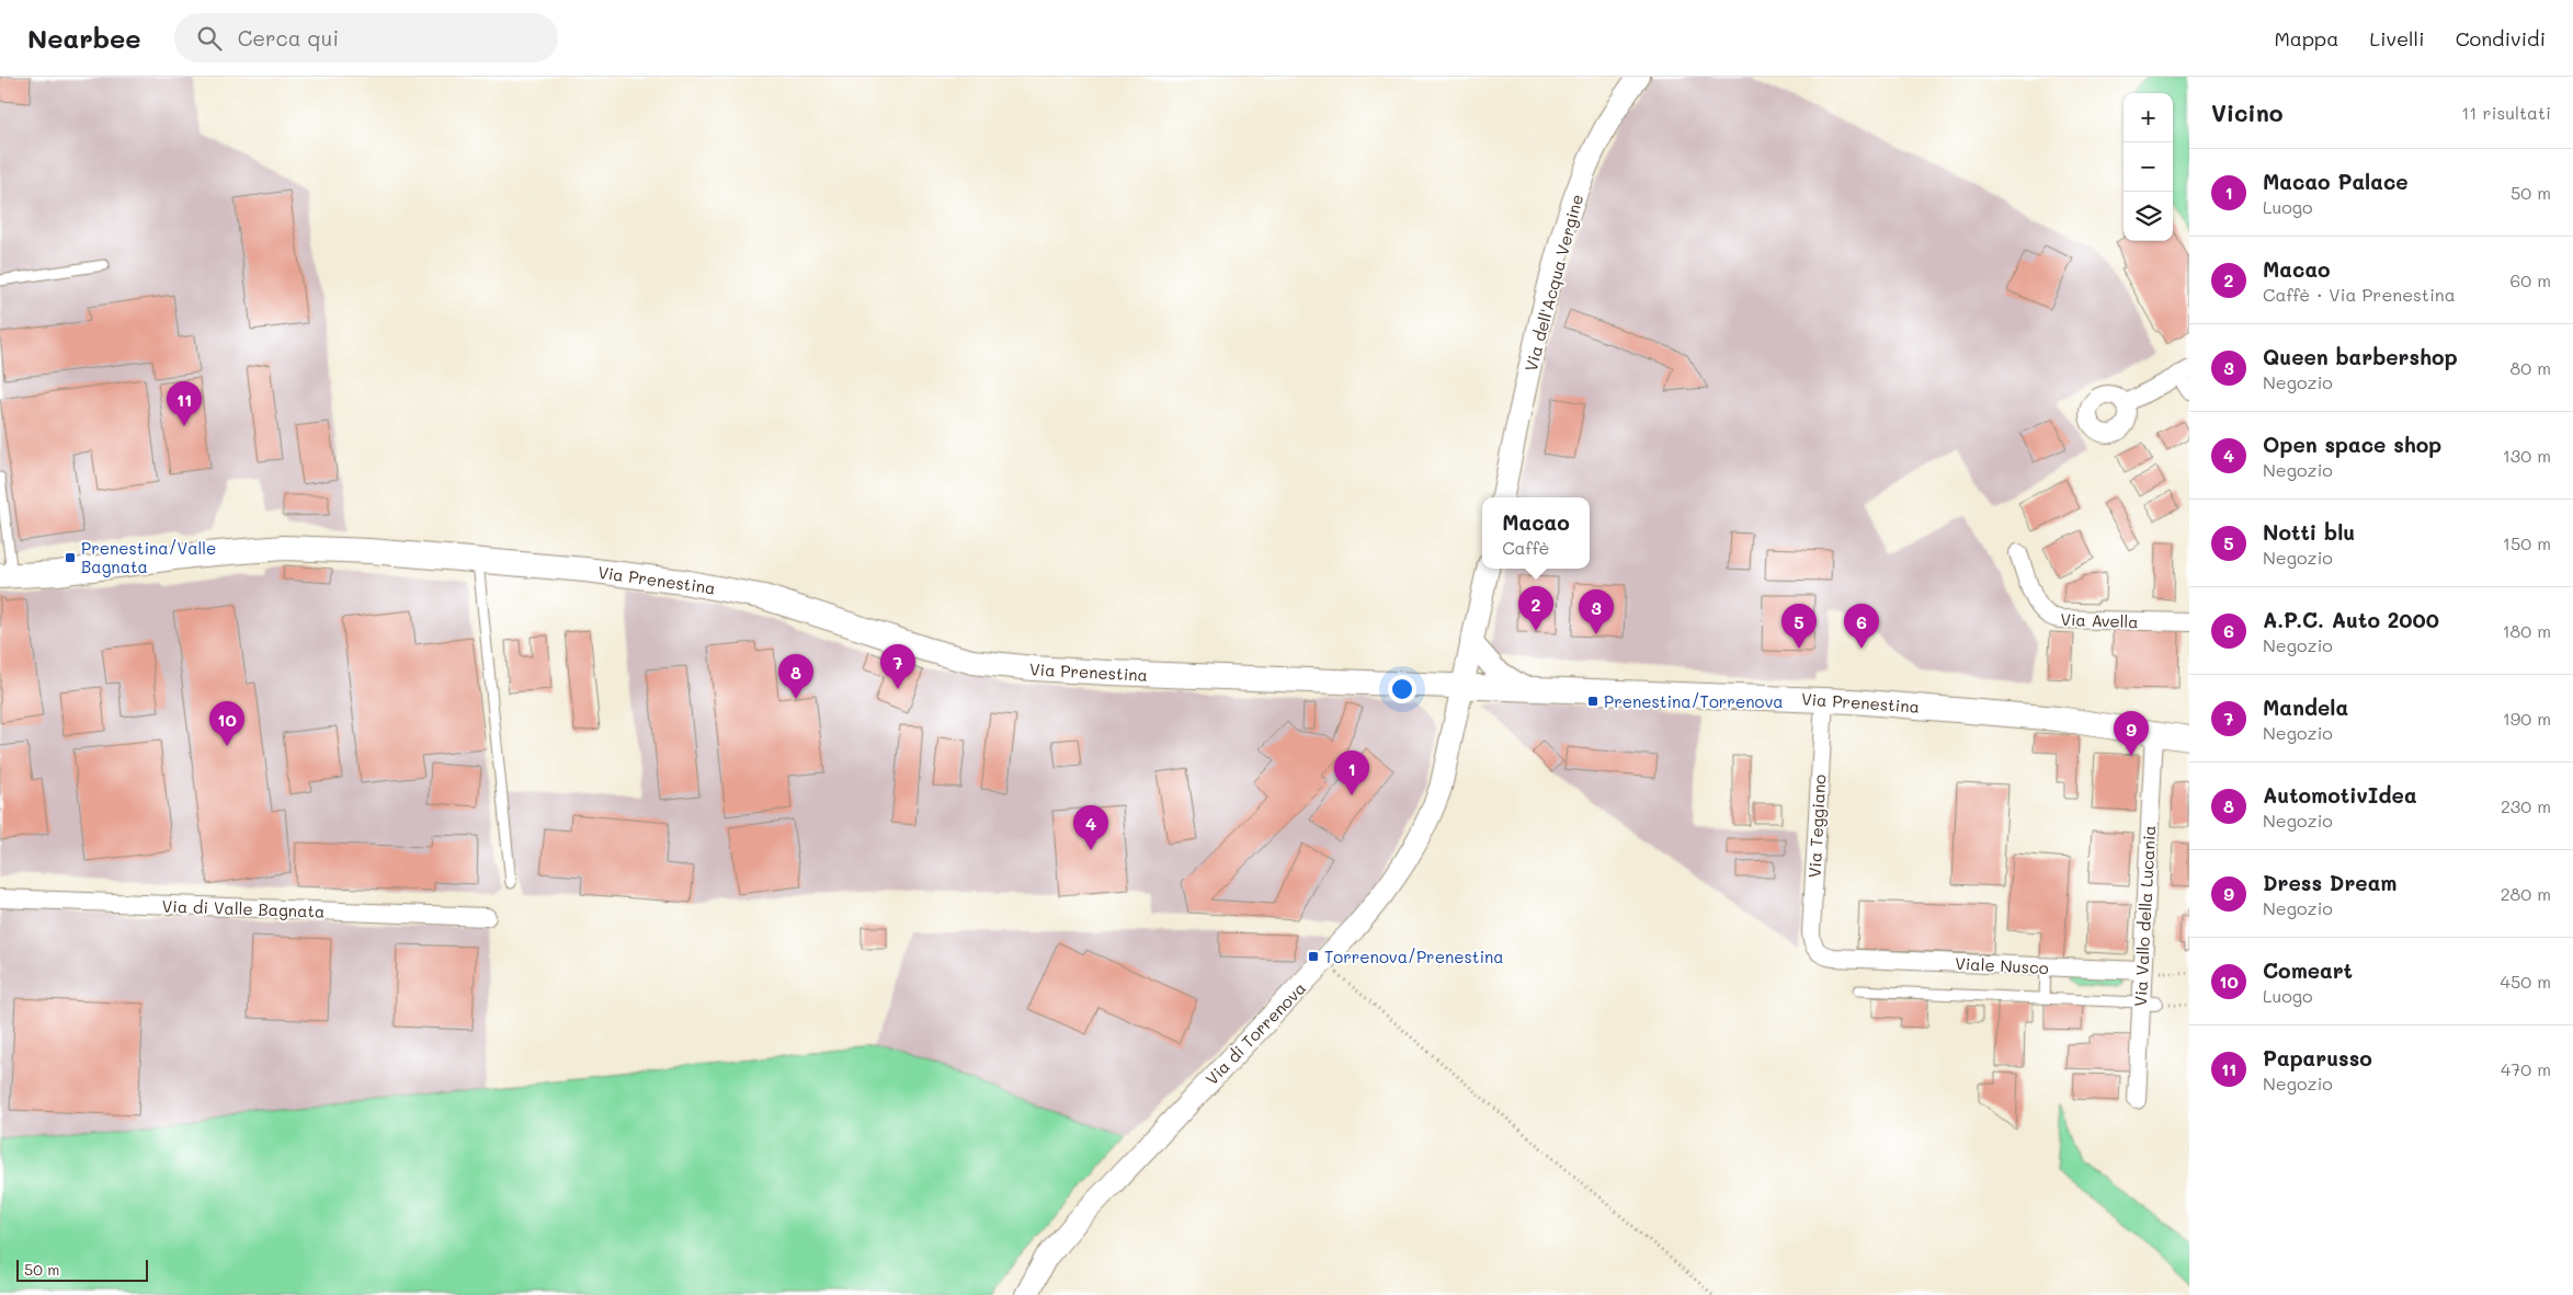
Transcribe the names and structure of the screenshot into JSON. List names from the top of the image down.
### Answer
{
  "streets": {
    "main road": ["Via Prenestina"],
    "street": [
      "Via dell'Acqua Vergine",
      "Via Avella",
      "Via Teggiano",
      "Via di Valle Bagnata",
      "Via Vallo della Lucania",
      "Viale Nusco",
      "Via di Torrenova"
    ]
  },
  "crossings": [
    ["Via Prenestina", "Via Teggiano"],
    ["Via Prenestina", "Via Vallo della Lucania"],
    ["Via Prenestina", "Via di Torrenova"],
    ["Via Teggiano", "Viale Nusco"],
    ["Via Vallo della Lucania", "Viale Nusco"]
  ],
  "places": {
    "transit": ["Prenestina/Valle Bagnata", "Prenestina/Torrenova", "Torrenova/Prenestina"]
  },
  "scale_bar": "50 m",
  "page": {
    "header": "Nearbee",
    "search": "Cerca qui",
    "nav": ["Mappa", "Livelli", "Condividi"],
    "heading": ["Vicino", "11 risultati"],
    "map_buttons": ["+", "−"],
    "list": [
      {
        "mark": "1",
        "name": "Macao Palace",
        "note": "Luogo",
        "value": "50 m"
      },
      {
        "mark": "2",
        "name": "Macao",
        "note": "Caffè · Via Prenestina",
        "value": "60 m"
      },
      {
        "mark": "3",
        "name": "Queen barbershop",
        "note": "Negozio",
        "value": "80 m"
      },
      {
        "mark": "4",
        "name": "Open space shop",
        "note": "Negozio",
        "value": "130 m"
      },
      {
        "mark": "5",
        "name": "Notti blu",
        "note": "Negozio",
        "value": "150 m"
      },
      {
        "mark": "6",
        "name": "A.P.C. Auto 2000",
        "note": "Negozio",
        "value": "180 m"
      },
      {
        "mark": "7",
        "name": "Mandela",
        "note": "Negozio",
        "value": "190 m"
      },
      {
        "mark": "8",
        "name": "AutomotivIdea",
        "note": "Negozio",
        "value": "230 m"
      },
      {
        "mark": "9",
        "name": "Dress Dream",
        "note": "Negozio",
        "value": "280 m"
      },
      {
        "mark": "10",
        "name": "Comeart",
        "note": "Luogo",
        "value": "450 m"
      },
      {
        "mark": "11",
        "name": "Paparusso",
        "note": "Negozio",
        "value": "470 m"
      }
    ],
    "pins": [
      "11",
      "2",
      "3",
      "5",
      "6",
      "7",
      "8",
      "10",
      "9",
      "1",
      "4"
    ],
    "popup": ["Macao", "Caffè"],
    "scale": "50 m"
  }
}
